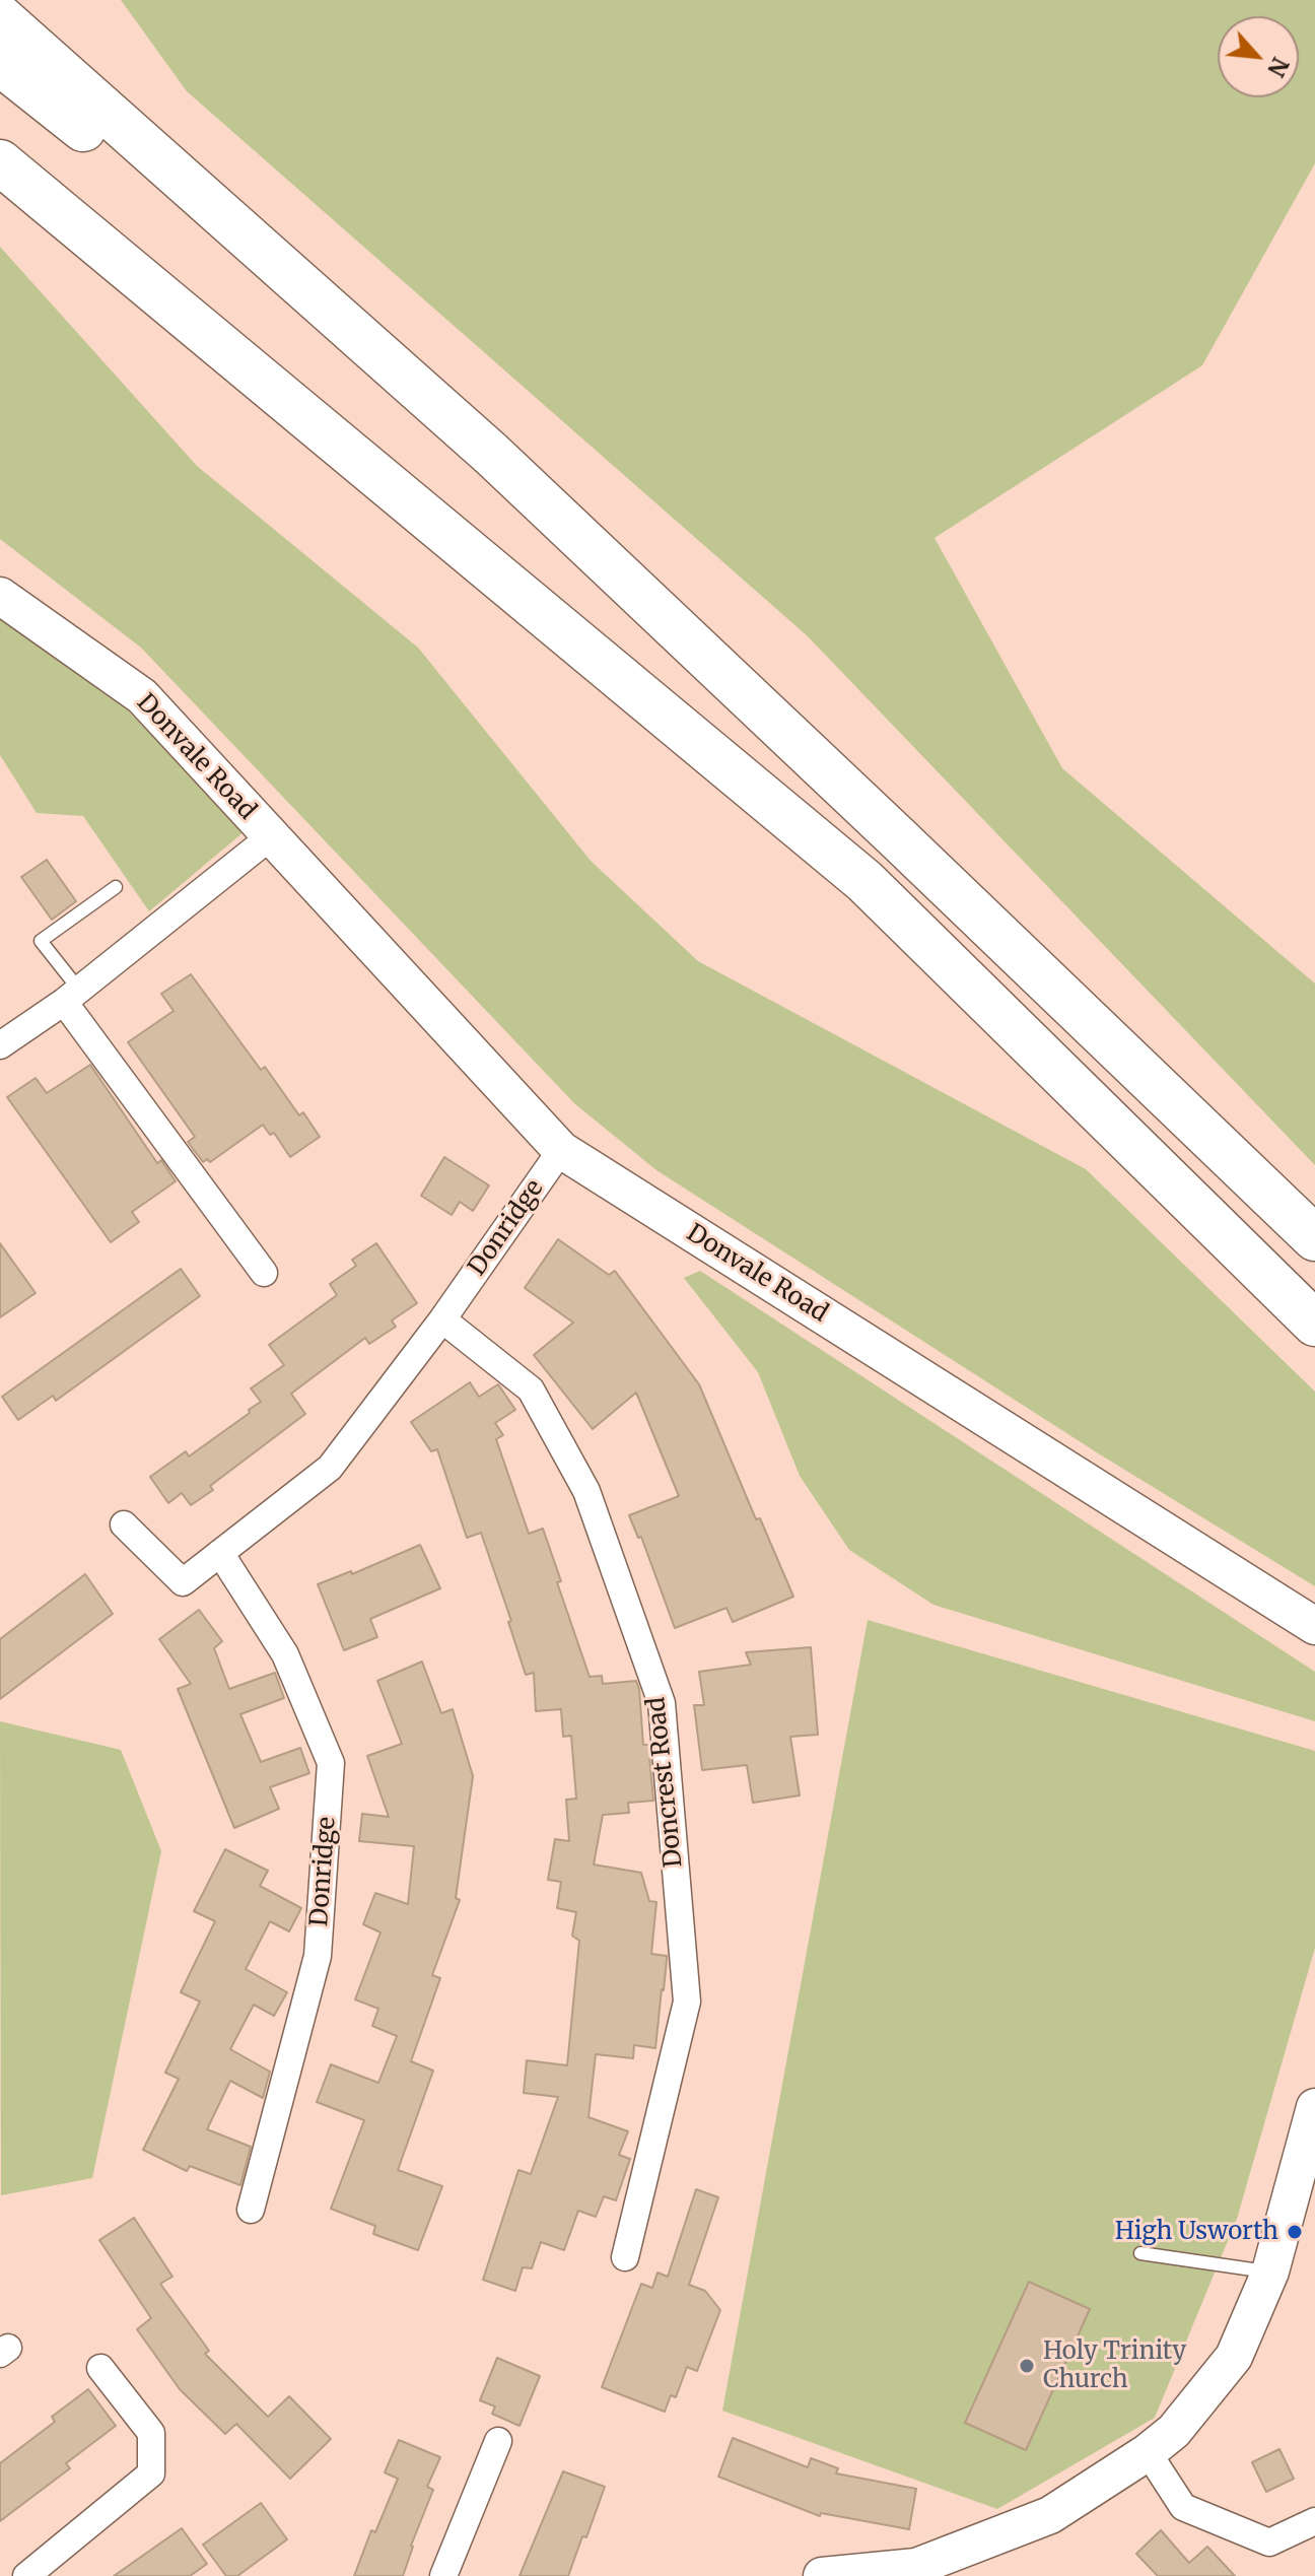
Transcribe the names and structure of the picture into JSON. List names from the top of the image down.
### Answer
{
  "streets": {
    "street": ["Donvale Road", "Donridge", "Doncrest Road"]
  },
  "crossings": [
    ["Donvale Road", "Donridge"],
    ["Donridge", "Doncrest Road"]
  ],
  "places": ["High Usworth", "Holy Trinity Church"],
  "north": "bottom right"
}
